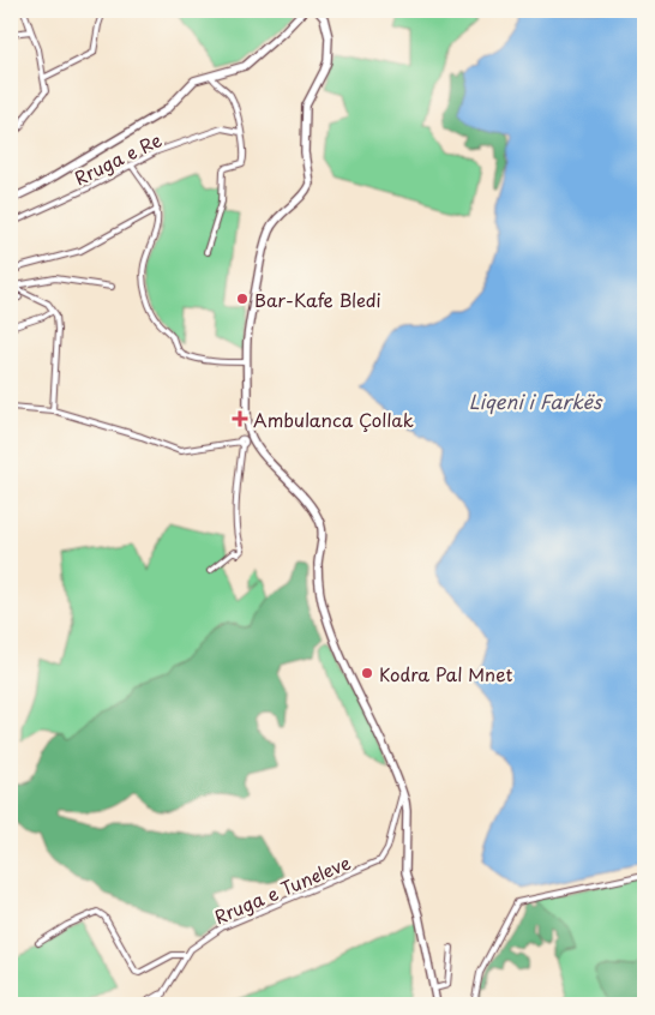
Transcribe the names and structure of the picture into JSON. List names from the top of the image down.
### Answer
{
  "streets": {
    "street": ["Rruga e Re", "Rruga e Tuneleve"]
  },
  "water": ["Liqeni i Farkës"],
  "places": {
    "other": ["Bar-Kafe Bledi", "Kodra Pal Mnet"],
    "health": ["Ambulanca Çollak"]
  }
}
